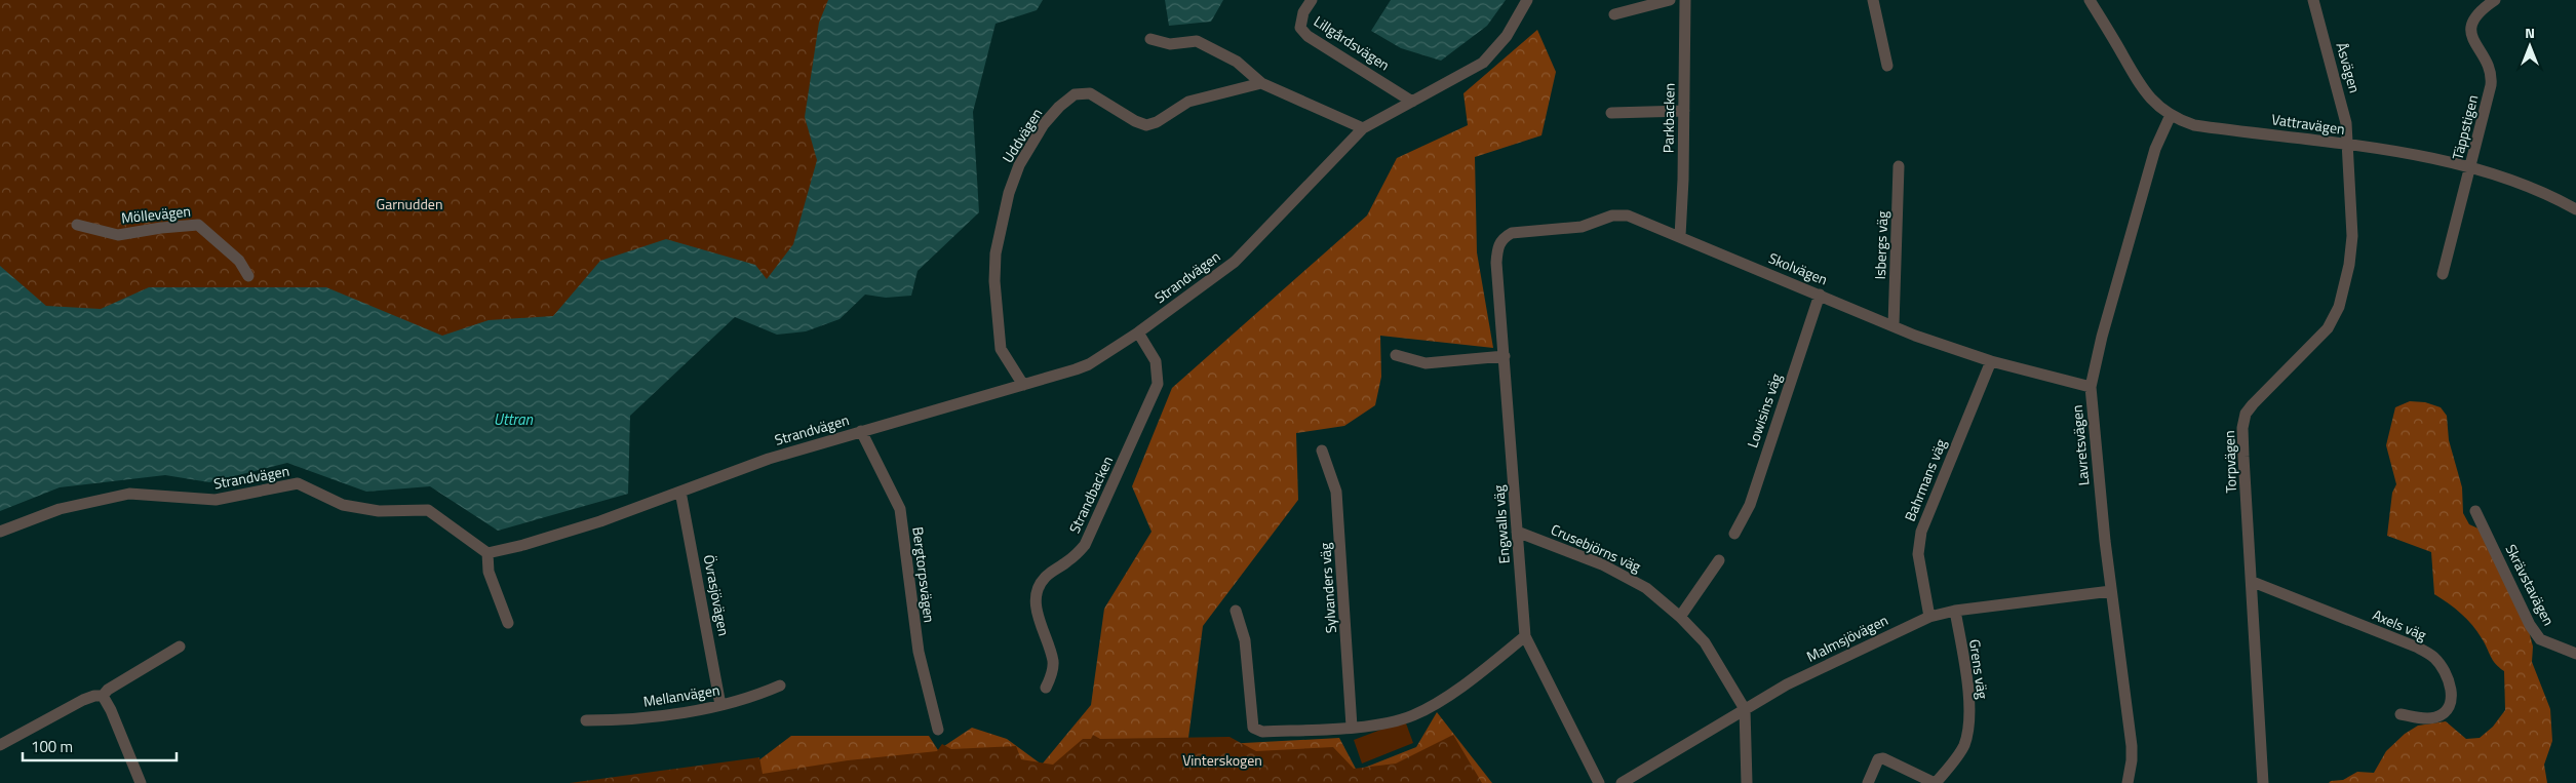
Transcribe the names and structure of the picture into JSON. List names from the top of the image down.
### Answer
{
  "streets": {
    "street": [
      "Lillgårdsvägen",
      "Åsvägen",
      "Parkbacken",
      "Vattravägen",
      "Täppstigen",
      "Uddvägen",
      "Möllevägen",
      "Isbergs väg",
      "Skolvägen",
      "Strandvägen",
      "Lowisins väg",
      "Lavretsvägen",
      "Torpvägen",
      "Bahrmans väg",
      "Strandbacken",
      "Engwalls väg",
      "Crusebjörns väg",
      "Bergtorpsvägen",
      "Skrävstavägen",
      "Sylvanders väg",
      "Övrasjövägen",
      "Axels väg",
      "Malmsjövägen",
      "Grens väg",
      "Mellanvägen"
    ]
  },
  "crossings": [
    ["Lillgårdsvägen", "Strandvägen"],
    ["Åsvägen", "Vattravägen"],
    ["Åsvägen", "Torpvägen"],
    ["Parkbacken", "Skolvägen"],
    ["Vattravägen", "Täppstigen"],
    ["Vattravägen", "Lavretsvägen"],
    ["Vattravägen", "Torpvägen"],
    ["Uddvägen", "Strandvägen"],
    ["Isbergs väg", "Skolvägen"],
    ["Skolvägen", "Lowisins väg"],
    ["Skolvägen", "Lavretsvägen"],
    ["Skolvägen", "Bahrmans väg"],
    ["Skolvägen", "Engwalls väg"],
    ["Strandvägen", "Strandbacken"],
    ["Strandvägen", "Bergtorpsvägen"],
    ["Strandvägen", "Övrasjövägen"],
    ["Lavretsvägen", "Malmsjövägen"],
    ["Torpvägen", "Axels väg"],
    ["Bahrmans väg", "Malmsjövägen"],
    ["Engwalls väg", "Crusebjörns väg"],
    ["Crusebjörns väg", "Malmsjövägen"],
    ["Övrasjövägen", "Mellanvägen"],
    ["Malmsjövägen", "Grens väg"]
  ],
  "water": ["Uttran"],
  "parks": ["Garnudden", "Vinterskogen"],
  "scale_bar": "100 m",
  "north": "top"
}
